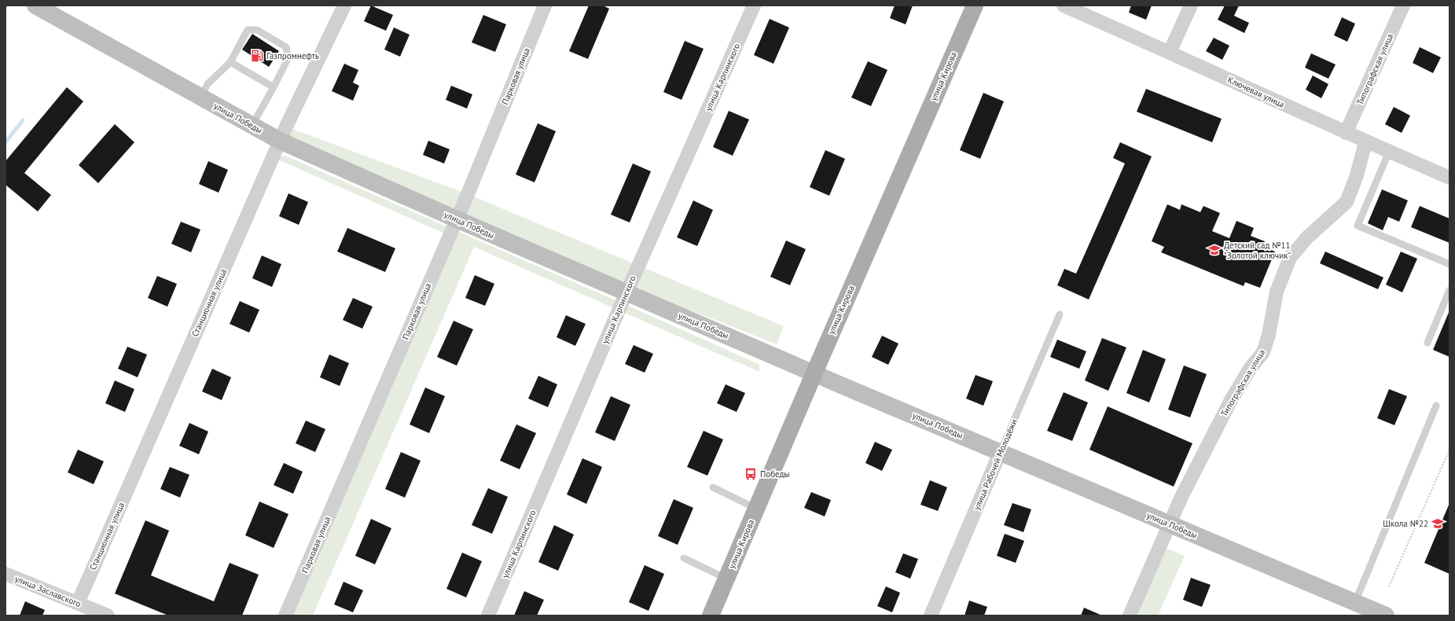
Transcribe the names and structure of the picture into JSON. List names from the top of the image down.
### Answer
{
  "streets": {
    "main road": ["улица Кирова", "улица Победы"],
    "street": [
      "Типографская улица",
      "Парковая улица",
      "улица Карпинского",
      "Ключевая улица",
      "Станционная улица",
      "улица Рабочей Молодёжи",
      "улица Заславского"
    ]
  },
  "crossings": [
    ["Типографская улица", "Ключевая улица"],
    ["Типографская улица", "улица Победы"],
    ["Парковая улица", "улица Победы"],
    ["улица Кирова", "улица Победы"],
    ["улица Карпинского", "улица Победы"],
    ["улица Победы", "Станционная улица"],
    ["улица Победы", "улица Рабочей Молодёжи"],
    ["Станционная улица", "улица Заславского"]
  ],
  "places": {
    "fuel station": ["Газпромнефть"],
    "school or university": ["Детский сад №11 \"Золотой ключик\"", "Школа №22"],
    "bus stop": ["Победы"]
  }
}
